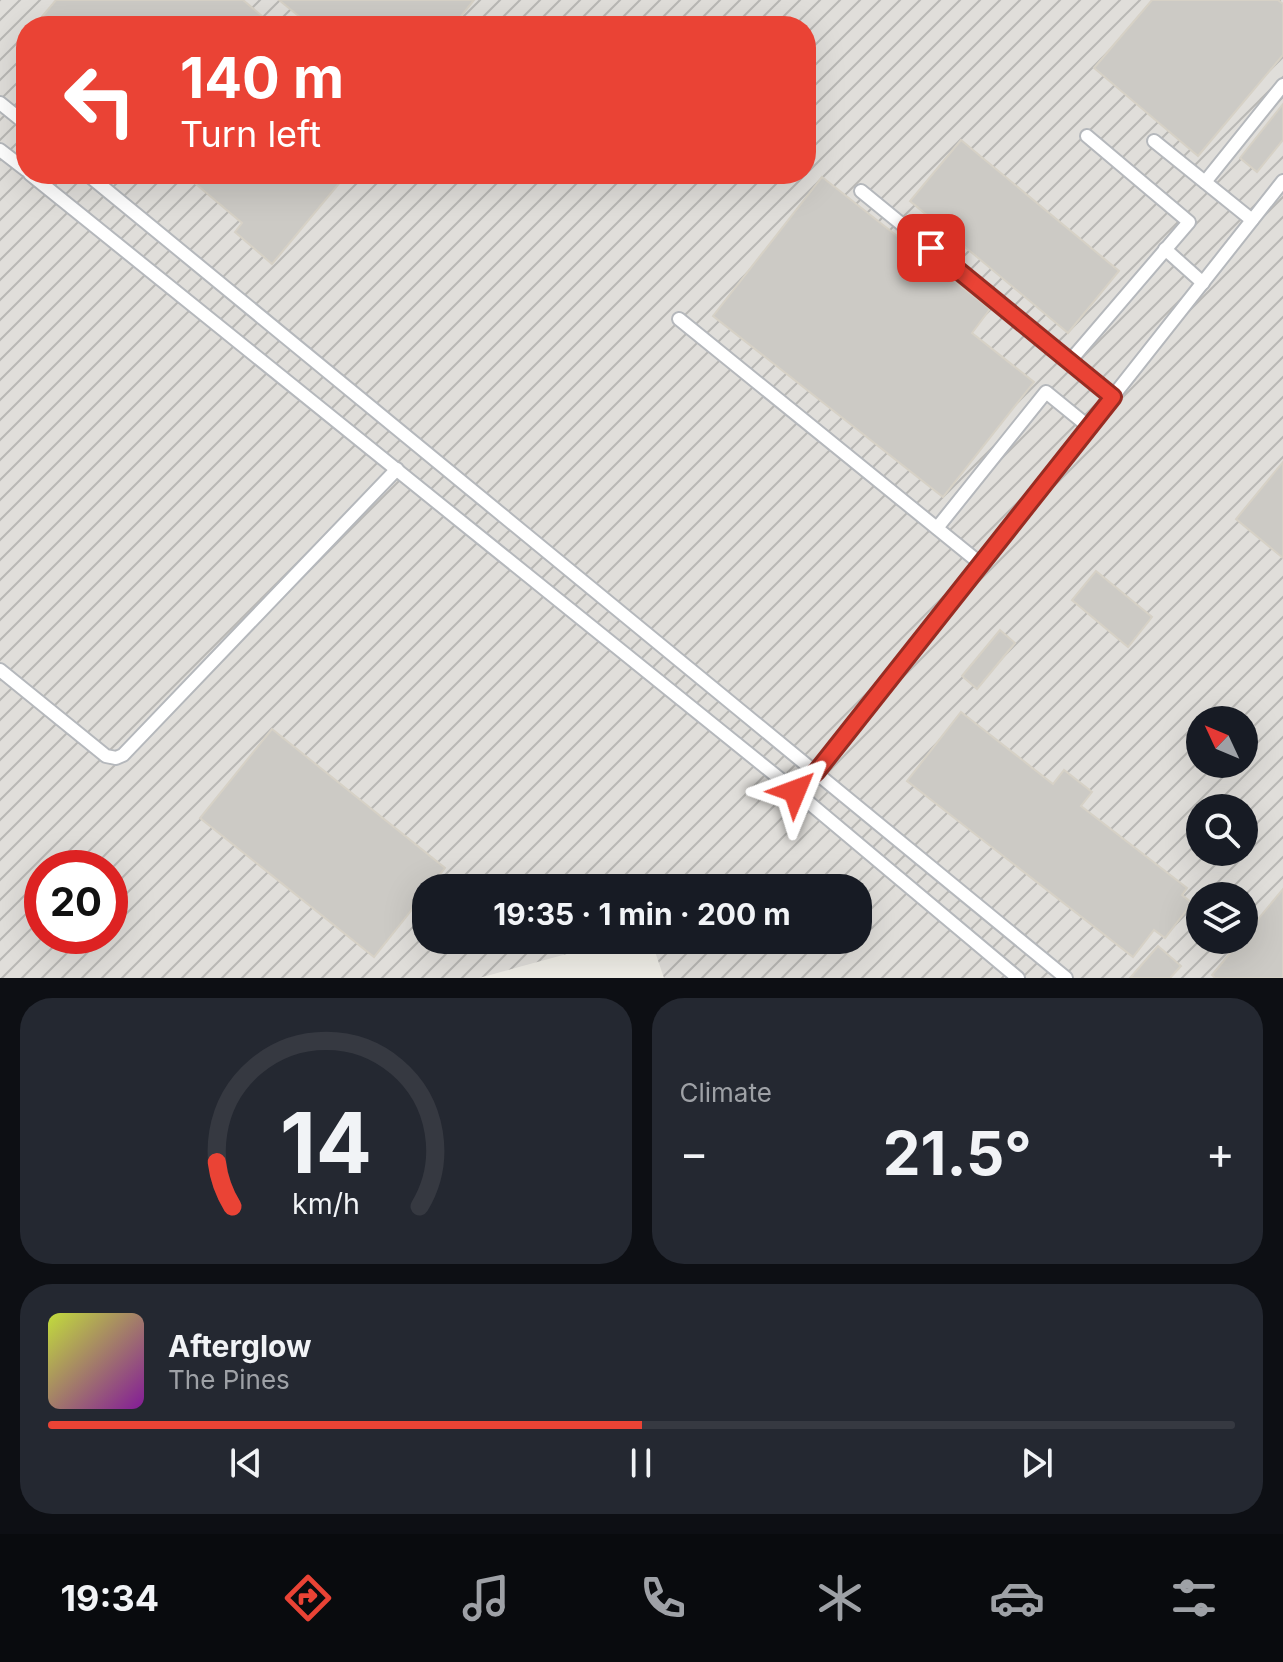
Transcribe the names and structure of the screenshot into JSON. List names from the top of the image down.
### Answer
{
  "north": "top left",
  "page": {
    "turn": ["140 m", "Turn left"],
    "limit": "20",
    "trip": "19:35 · 1 min · 200 m",
    "tile": "Climate",
    "heat": ["−", "21.5°", "+"],
    "song": ["Afterglow", "The Pines"],
    "tabs": "19:34",
    "gauge": ["14", "km/h"]
  }
}
